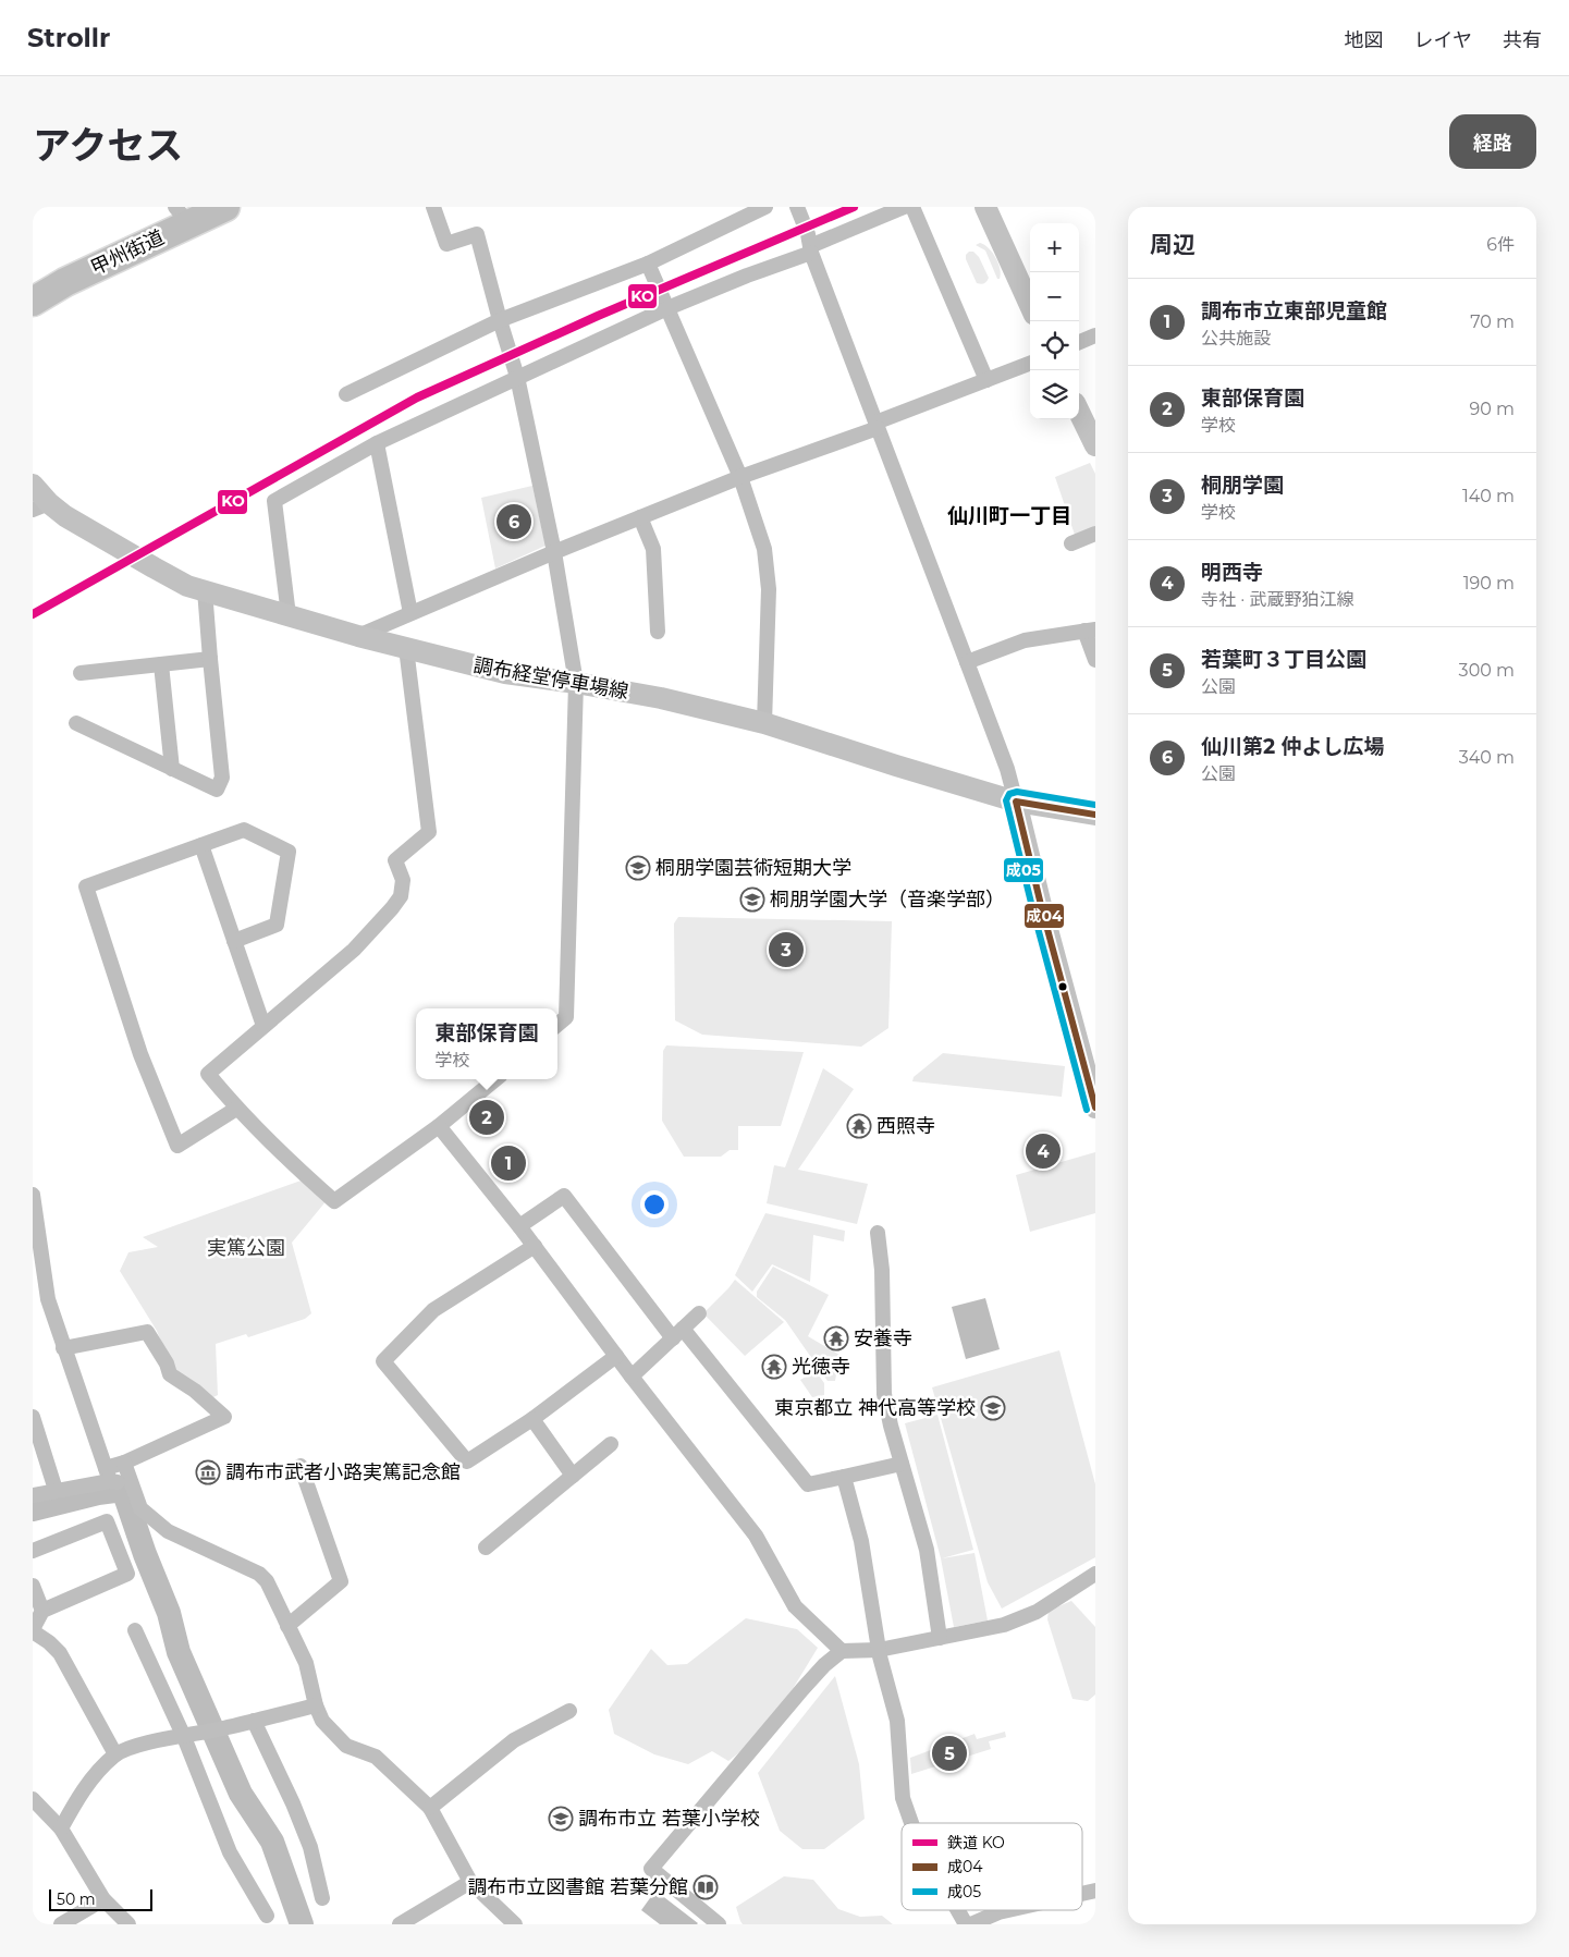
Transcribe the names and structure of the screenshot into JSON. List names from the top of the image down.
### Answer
{
  "streets": {
    "highway": ["甲州街道"],
    "main road": ["調布経堂停車場線"]
  },
  "districts": ["仙川町一丁目"],
  "parks": ["実篤公園"],
  "places": {
    "school or university": [
      "桐朋学園芸術短期大学",
      "桐朋学園大学（音楽学部）",
      "東京都立 神代高等学校",
      "調布市立 若葉小学校"
    ],
    "temple": ["西照寺", "安養寺", "光徳寺"],
    "museum": ["調布市武者小路実篤記念館"],
    "library": ["調布市立図書館 若葉分館"]
  },
  "lines": ["rail line KO", "transit line 成05", "transit line 成04"],
  "legend": ["鉄道 KO", "成04", "成05"],
  "scale_bar": "50 m",
  "page": {
    "header": "Strollr",
    "nav": ["地図", "レイヤ", "共有"],
    "title": "アクセス",
    "buttons": "経路",
    "heading": ["周辺", "6件"],
    "map_buttons": ["+", "−"],
    "list": [
      {
        "mark": "1",
        "name": "調布市立東部児童館",
        "note": "公共施設",
        "value": "70 m"
      },
      {
        "mark": "2",
        "name": "東部保育園",
        "note": "学校",
        "value": "90 m"
      },
      {
        "mark": "3",
        "name": "桐朋学園",
        "note": "学校",
        "value": "140 m"
      },
      {
        "mark": "4",
        "name": "明西寺",
        "note": "寺社 · 武蔵野狛江線",
        "value": "190 m"
      },
      {
        "mark": "5",
        "name": "若葉町３丁目公園",
        "note": "公園",
        "value": "300 m"
      },
      {
        "mark": "6",
        "name": "仙川第2 仲よし広場",
        "note": "公園",
        "value": "340 m"
      }
    ],
    "pins": [
      "6",
      "3",
      "2",
      "4",
      "1",
      "5"
    ],
    "popup": ["東部保育園", "学校"],
    "scale": "50 m"
  }
}
